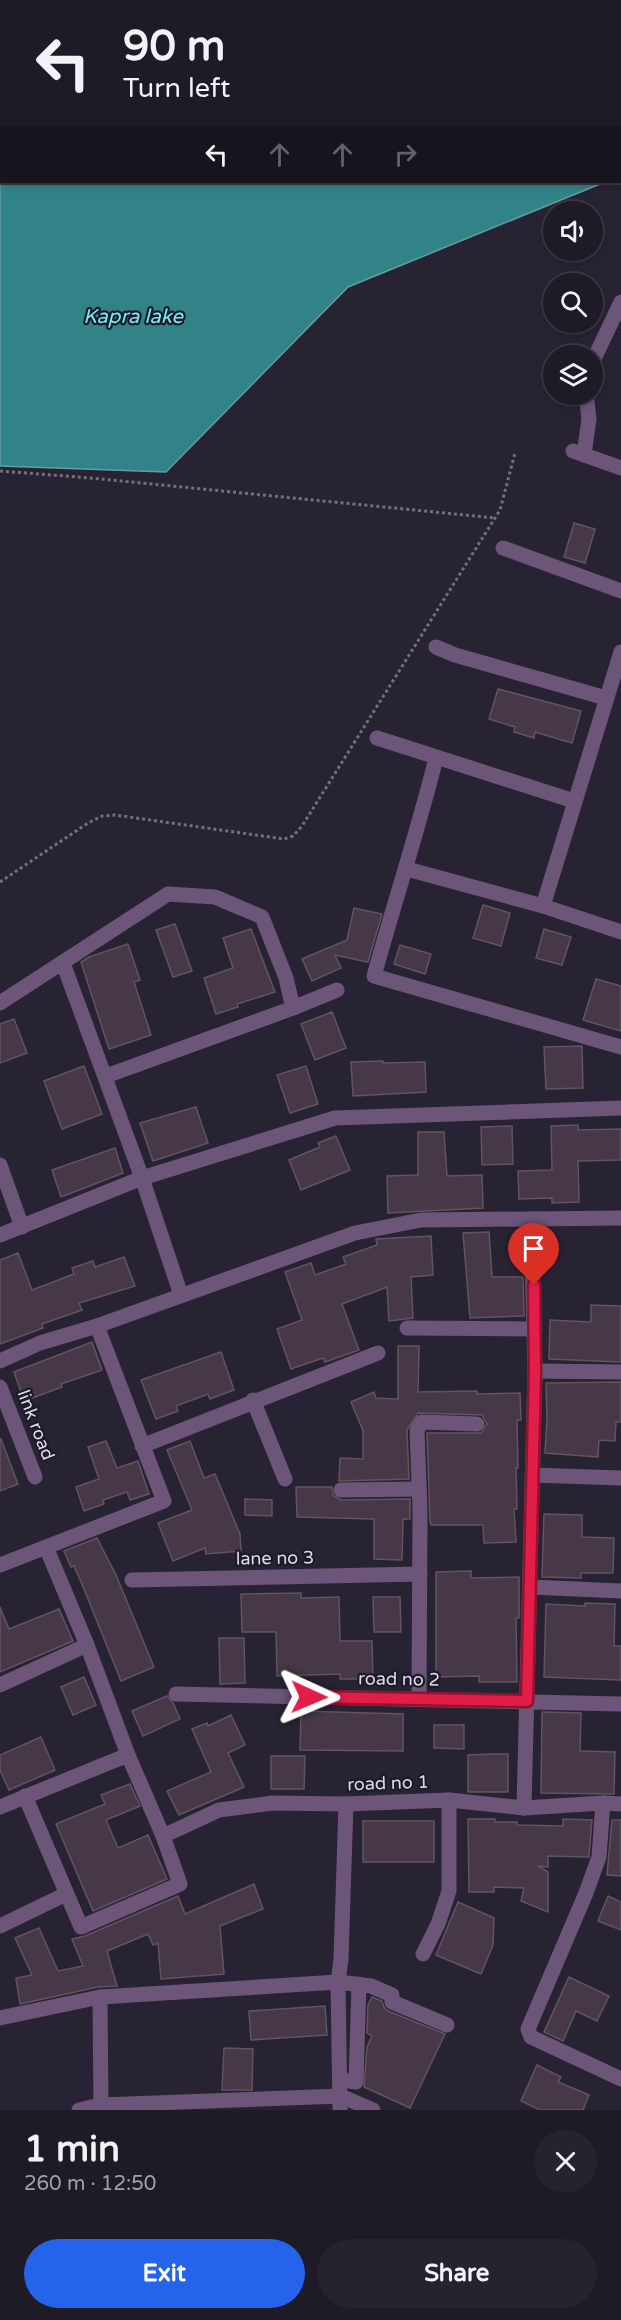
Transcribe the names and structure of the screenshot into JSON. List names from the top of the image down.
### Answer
{
  "streets": {
    "street": [
      "link road",
      "lane no 3",
      "road no 2",
      "road no 1"
    ]
  },
  "water": ["Kapra lake"],
  "page": {
    "turn": ["90 m", "Turn left"],
    "heading": ["1 min", "260 m · 12:50"],
    "buttons": ["Exit", "Share"]
  }
}
